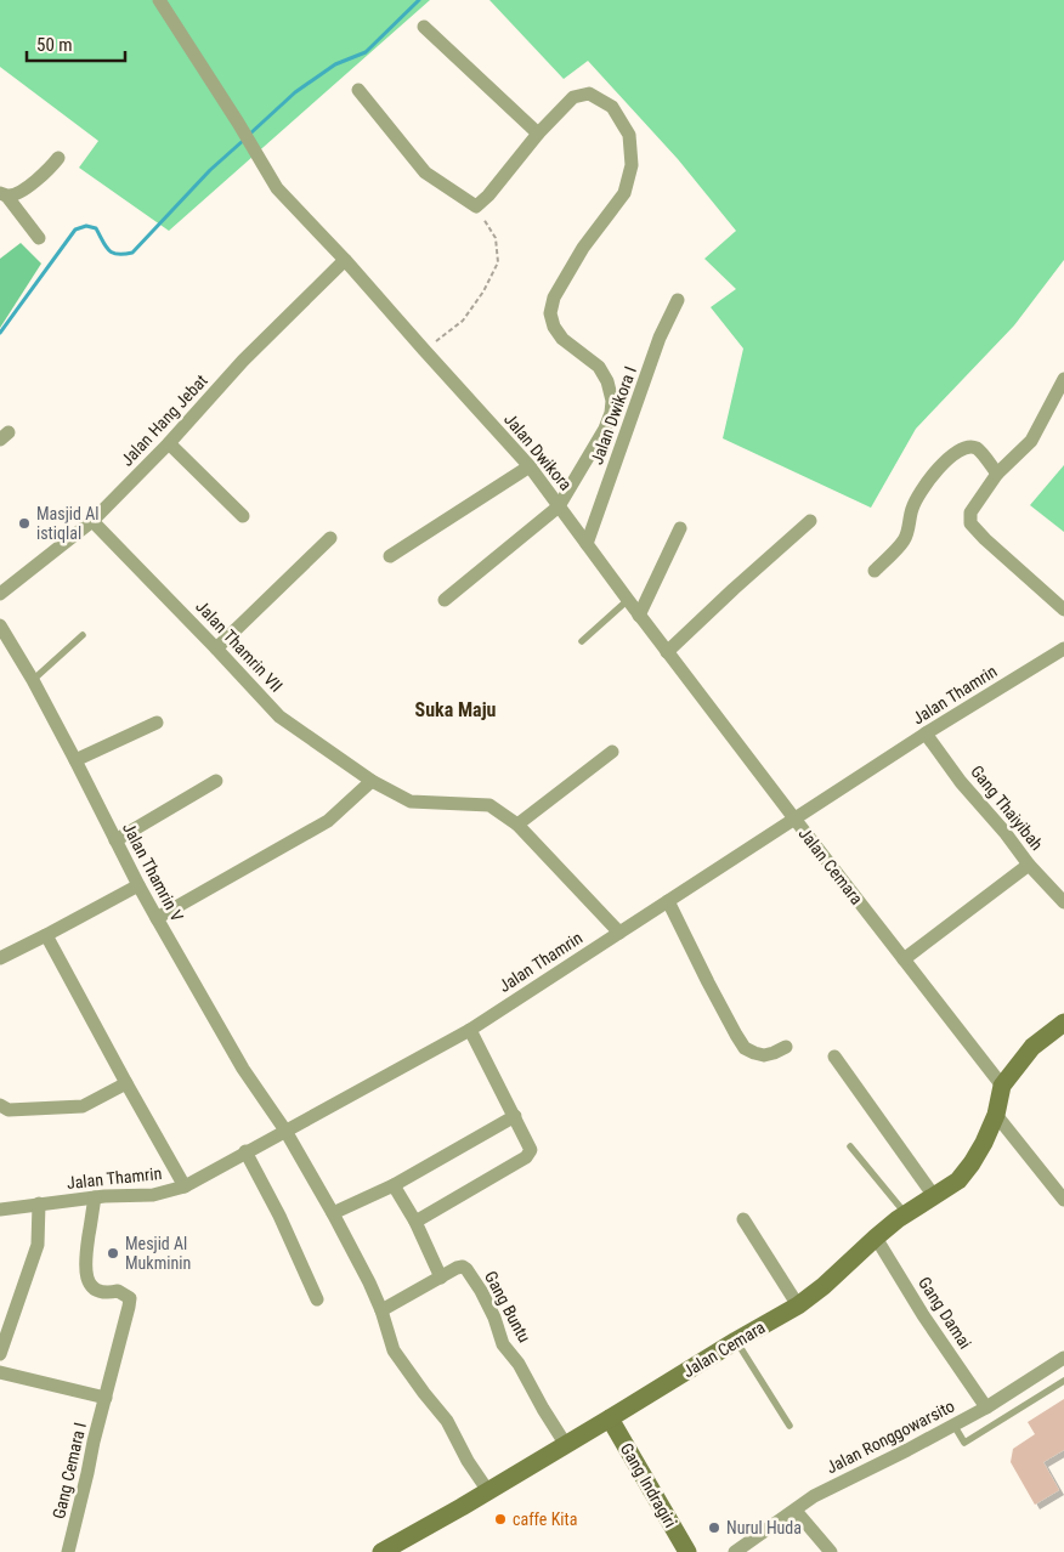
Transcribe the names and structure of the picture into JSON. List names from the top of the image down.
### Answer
{
  "streets": {
    "street": [
      "Jalan Dwikora I",
      "Jalan Hang Jebat",
      "Jalan Dwikora",
      "Jalan Thamrin VII",
      "Jalan Thamrin",
      "Gang Thaiyibah",
      "Jalan Cemara",
      "Jalan Thamrin V",
      "Gang Buntu",
      "Gang Damai",
      "Jalan Ronggowarsito",
      "Gang Cemara I",
      "Gang Indragiri"
    ]
  },
  "crossings": [
    ["Jalan Dwikora I", "Jalan Dwikora"],
    ["Jalan Hang Jebat", "Jalan Dwikora"],
    ["Jalan Hang Jebat", "Jalan Thamrin VII"],
    ["Jalan Dwikora", "Jalan Thamrin"],
    ["Jalan Dwikora", "Jalan Cemara"],
    ["Jalan Thamrin VII", "Jalan Thamrin"],
    ["Jalan Thamrin", "Gang Thaiyibah"],
    ["Jalan Thamrin", "Jalan Cemara"],
    ["Jalan Thamrin", "Jalan Thamrin V"],
    ["Jalan Thamrin", "Gang Cemara I"],
    ["Jalan Cemara", "Jalan Thamrin V"],
    ["Jalan Cemara", "Gang Buntu"],
    ["Jalan Cemara", "Gang Damai"],
    ["Jalan Cemara", "Gang Indragiri"],
    ["Jalan Thamrin V", "Gang Buntu"],
    ["Gang Damai", "Jalan Ronggowarsito"]
  ],
  "districts": ["Suka Maju"],
  "places": [
    "Masjid Al istiqlal",
    "Mesjid Al Mukminin",
    "caffe Kita",
    "Nurul Huda"
  ],
  "scale_bar": "50 m"
}
